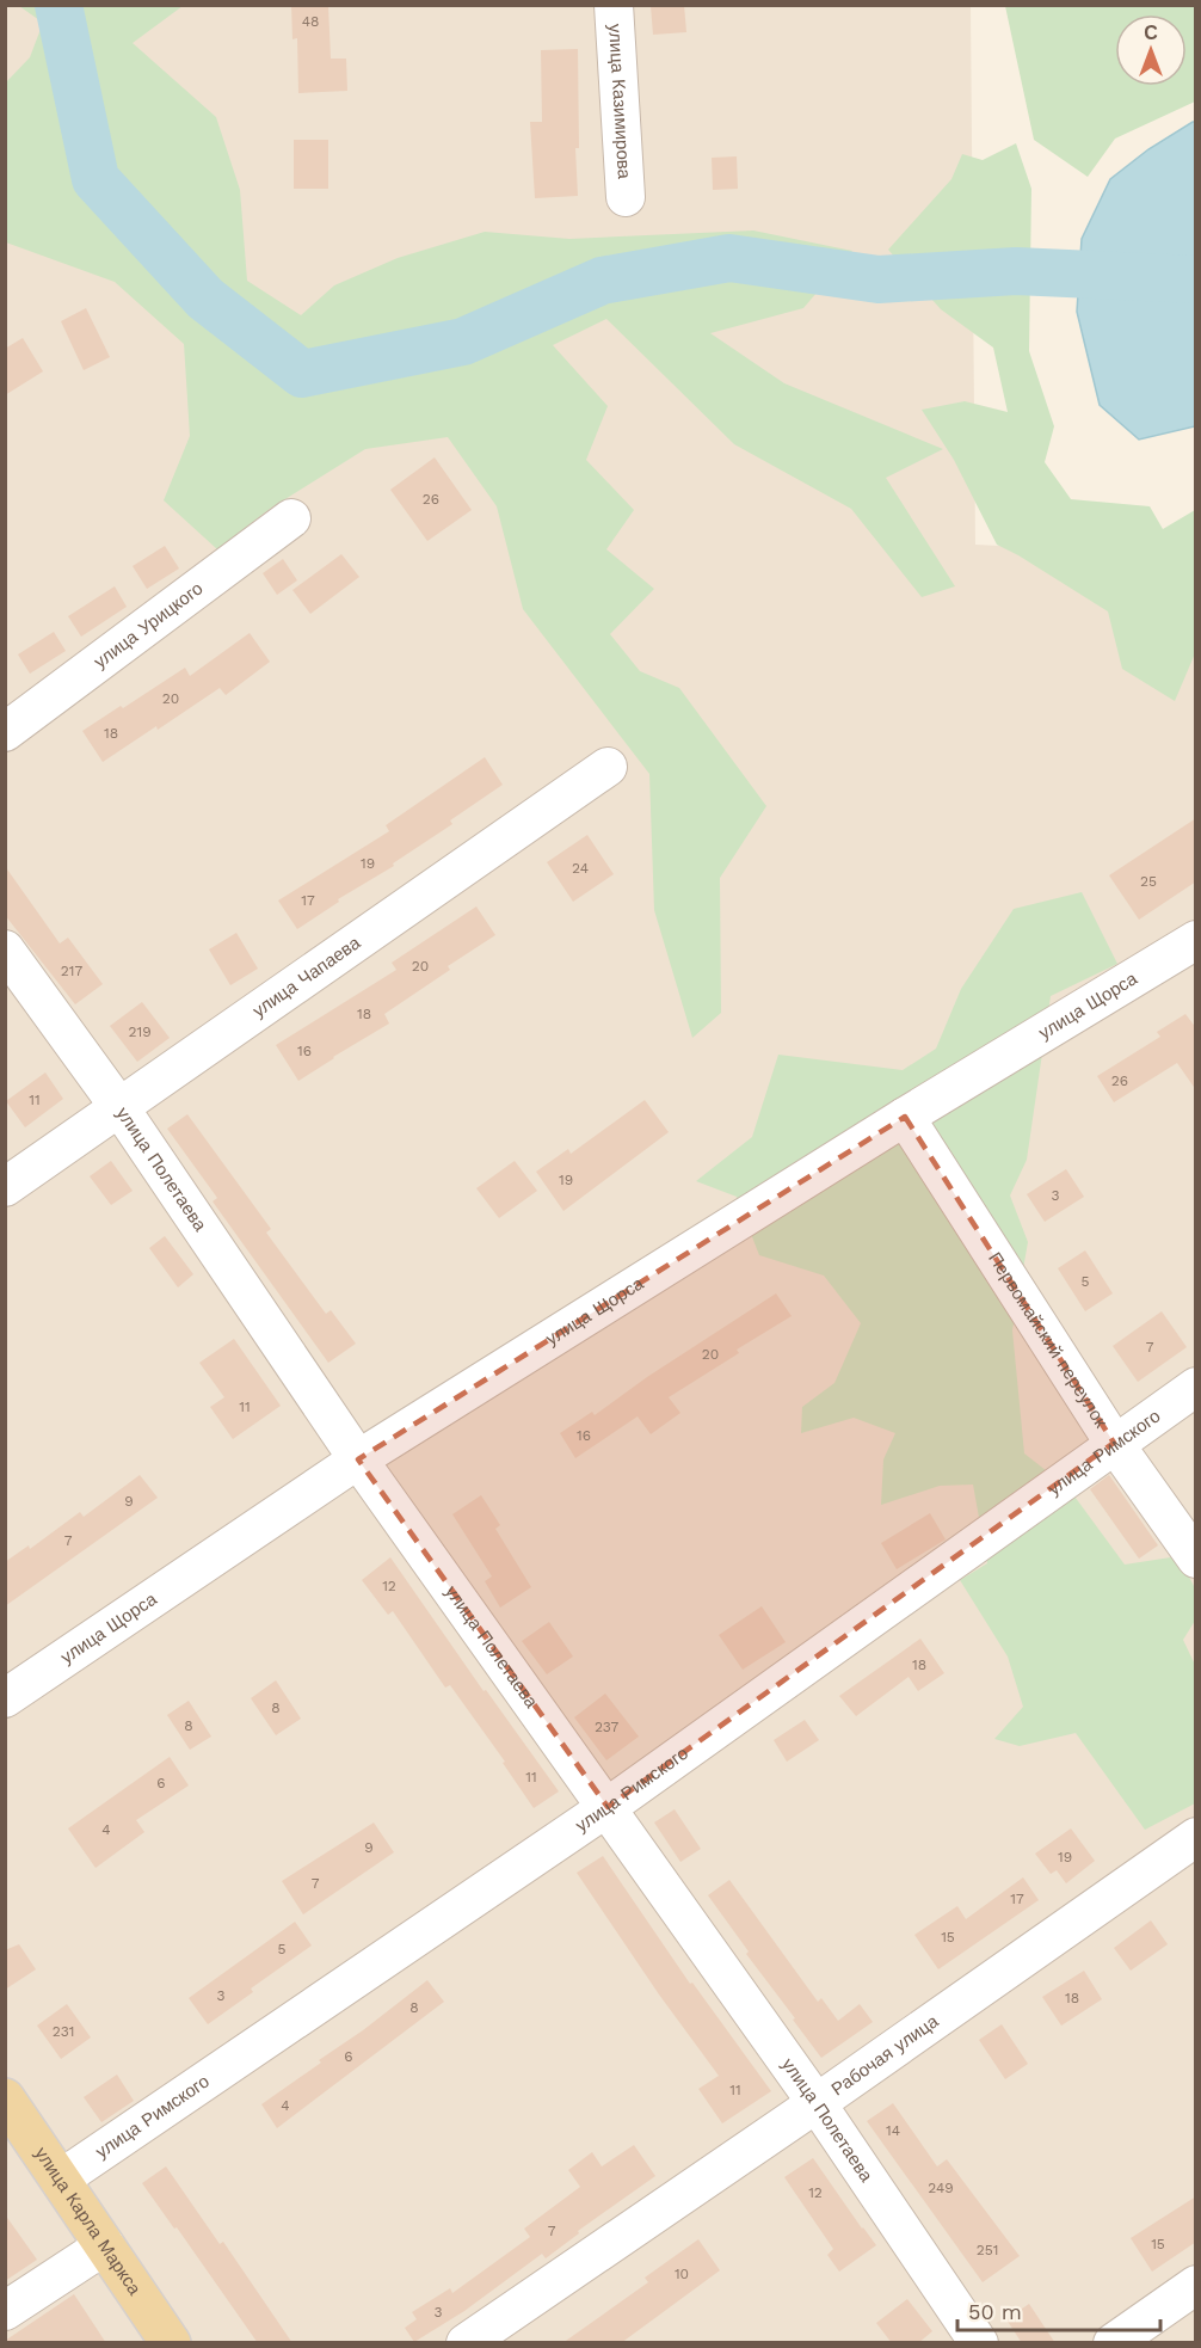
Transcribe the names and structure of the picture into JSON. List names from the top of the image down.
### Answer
{
  "streets": {
    "main road": ["улица Карла Маркса"],
    "street": [
      "улица Казимирова",
      "улица Урицкого",
      "улица Чапаева",
      "улица Щорса",
      "улица Полетаева",
      "Первомайский переулок",
      "улица Римского",
      "Рабочая улица"
    ]
  },
  "crossings": [
    ["улица Чапаева", "улица Полетаева"],
    ["улица Щорса", "улица Полетаева"],
    ["улица Щорса", "Первомайский переулок"],
    ["улица Полетаева", "улица Римского"],
    ["улица Полетаева", "Рабочая улица"],
    ["Первомайский переулок", "улица Римского"],
    ["улица Римского", "улица Карла Маркса"]
  ],
  "house_numbers": [
    "48",
    "26",
    "20",
    "18",
    "19",
    "24",
    "25",
    "17",
    "20",
    "217",
    "18",
    "219",
    "16",
    "26",
    "11",
    "19",
    "3",
    "5",
    "7",
    "20",
    "11",
    "16",
    "9",
    "7",
    "12",
    "18",
    "8",
    "8",
    "237",
    "11",
    "6",
    "4",
    "9",
    "19",
    "7",
    "17",
    "15",
    "5",
    "3",
    "18",
    "8",
    "231",
    "6",
    "11",
    "4",
    "14",
    "249",
    "12",
    "7",
    "15",
    "251",
    "10",
    "3"
  ],
  "scale_bar": "50 m",
  "north": "top"
}
